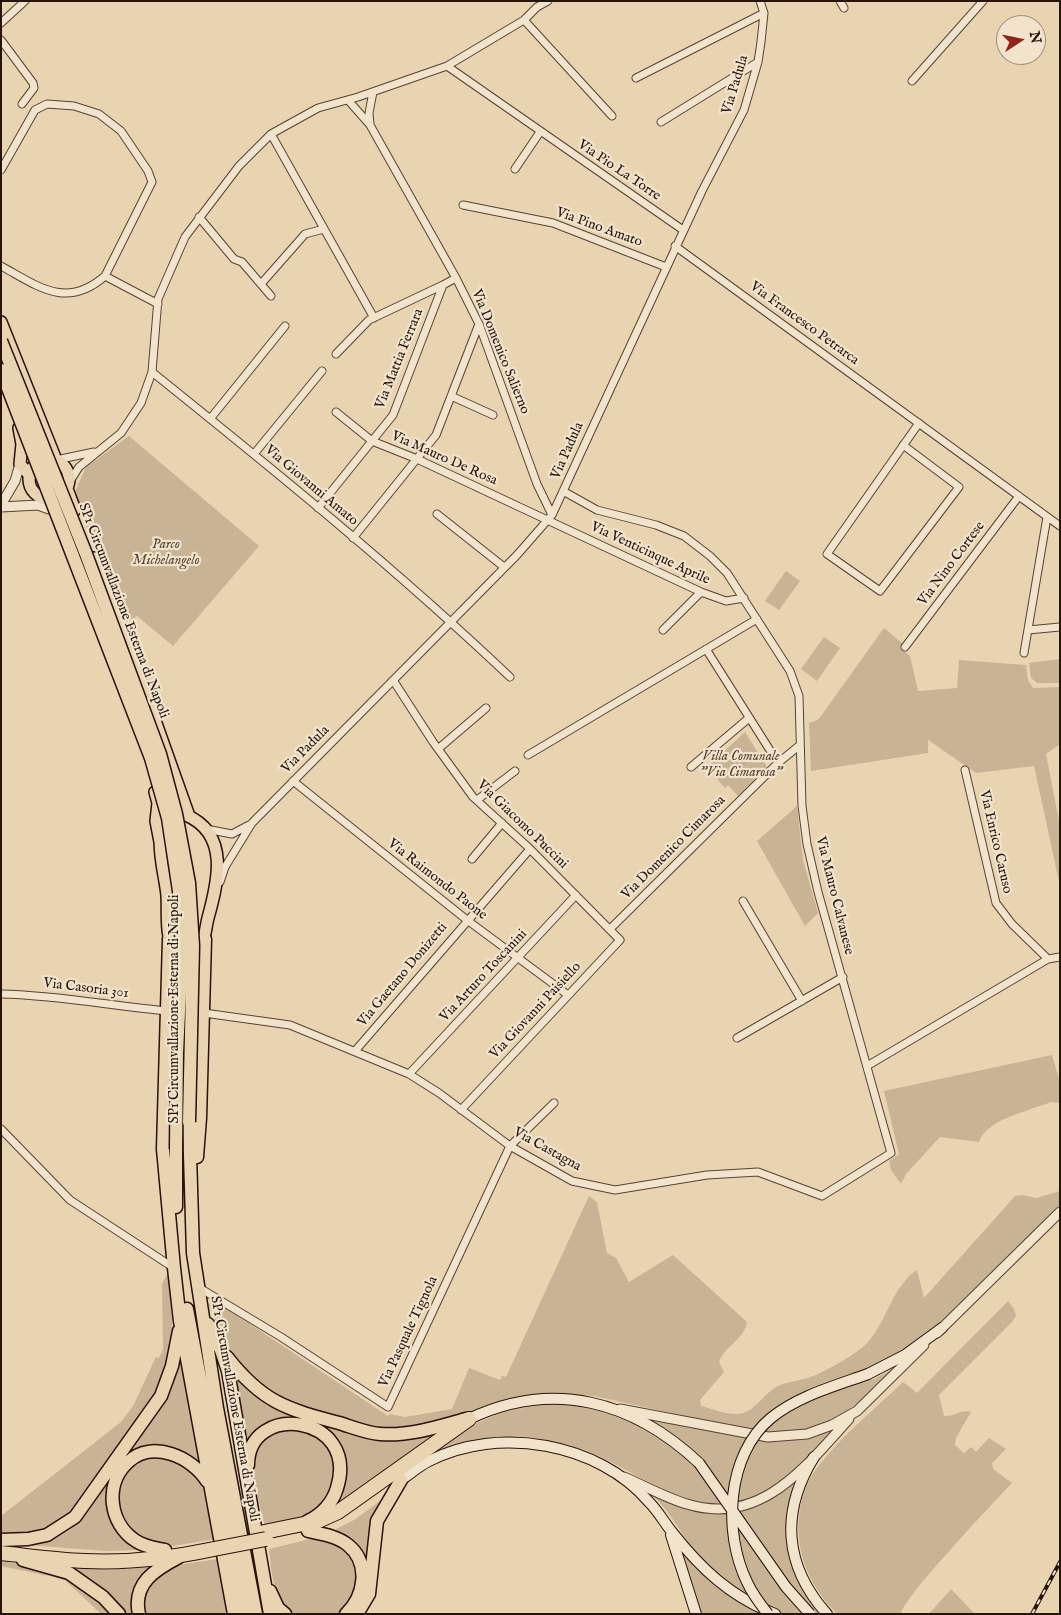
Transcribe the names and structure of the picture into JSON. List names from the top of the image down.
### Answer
{
  "streets": {
    "highway": ["SP1 Circumvallazione Esterna di Napoli"],
    "street": [
      "Via Padula",
      "Via Pio La Torre",
      "Via Pino Amato",
      "Via Francesco Petrarca",
      "Via Domenico Salierno",
      "Via Mattia Ferrara",
      "Via Mauro De Rosa",
      "Via Giovanni Amato",
      "Via Venticinque Aprile",
      "Via Nino Cortese",
      "Via Giacomo Puccini",
      "Via Enrico Caruso",
      "Via Domenico Cimarosa",
      "Via Raimondo Paone",
      "Via Mauro Calvanese",
      "Via Gaetano Donizetti",
      "Via Arturo Toscanini",
      "Via Casoria 301",
      "Via Giovanni Paisiello",
      "Via Castagna",
      "Via Pasquale Tignola"
    ]
  },
  "crossings": [
    ["Via Padula", "Via Pio La Torre"],
    ["Via Padula", "Via Pino Amato"],
    ["Via Padula", "Via Francesco Petrarca"],
    ["Via Padula", "Via Domenico Salierno"],
    ["Via Padula", "Via Mauro De Rosa"],
    ["Via Padula", "Via Giovanni Amato"],
    ["Via Padula", "Via Venticinque Aprile"],
    ["Via Padula", "Via Giacomo Puccini"],
    ["Via Padula", "Via Raimondo Paone"],
    ["Via Padula", "Via Mauro Calvanese"],
    ["Via Francesco Petrarca", "Via Nino Cortese"],
    ["Via Domenico Salierno", "Via Mattia Ferrara"],
    ["Via Domenico Salierno", "Via Mauro De Rosa"],
    ["Via Domenico Salierno", "Via Venticinque Aprile"],
    ["Via Mattia Ferrara", "Via Mauro De Rosa"],
    ["Via Mattia Ferrara", "Via Giovanni Amato"],
    ["Via Mauro De Rosa", "Via Venticinque Aprile"],
    ["Via Venticinque Aprile", "Via Mauro Calvanese"],
    ["SP1 Circumvallazione Esterna di Napoli", "Via Pasquale Tignola"],
    ["Via Giacomo Puccini", "Via Domenico Cimarosa"],
    ["Via Giacomo Puccini", "Via Gaetano Donizetti"],
    ["Via Giacomo Puccini", "Via Arturo Toscanini"],
    ["Via Giacomo Puccini", "Via Giovanni Paisiello"],
    ["Via Domenico Cimarosa", "Via Mauro Calvanese"],
    ["Via Domenico Cimarosa", "Via Giovanni Paisiello"],
    ["Via Raimondo Paone", "Via Gaetano Donizetti"],
    ["Via Raimondo Paone", "Via Arturo Toscanini"],
    ["Via Raimondo Paone", "Via Giovanni Paisiello"],
    ["Via Mauro Calvanese", "Via Castagna"],
    ["Via Gaetano Donizetti", "Via Castagna"],
    ["Via Arturo Toscanini", "Via Castagna"],
    ["Via Giovanni Paisiello", "Via Castagna"],
    ["Via Castagna", "Via Pasquale Tignola"]
  ],
  "parks": ["Parco Michelangelo", "Villa Comunale \"Via Cimarosa\""],
  "north": "right"
}
